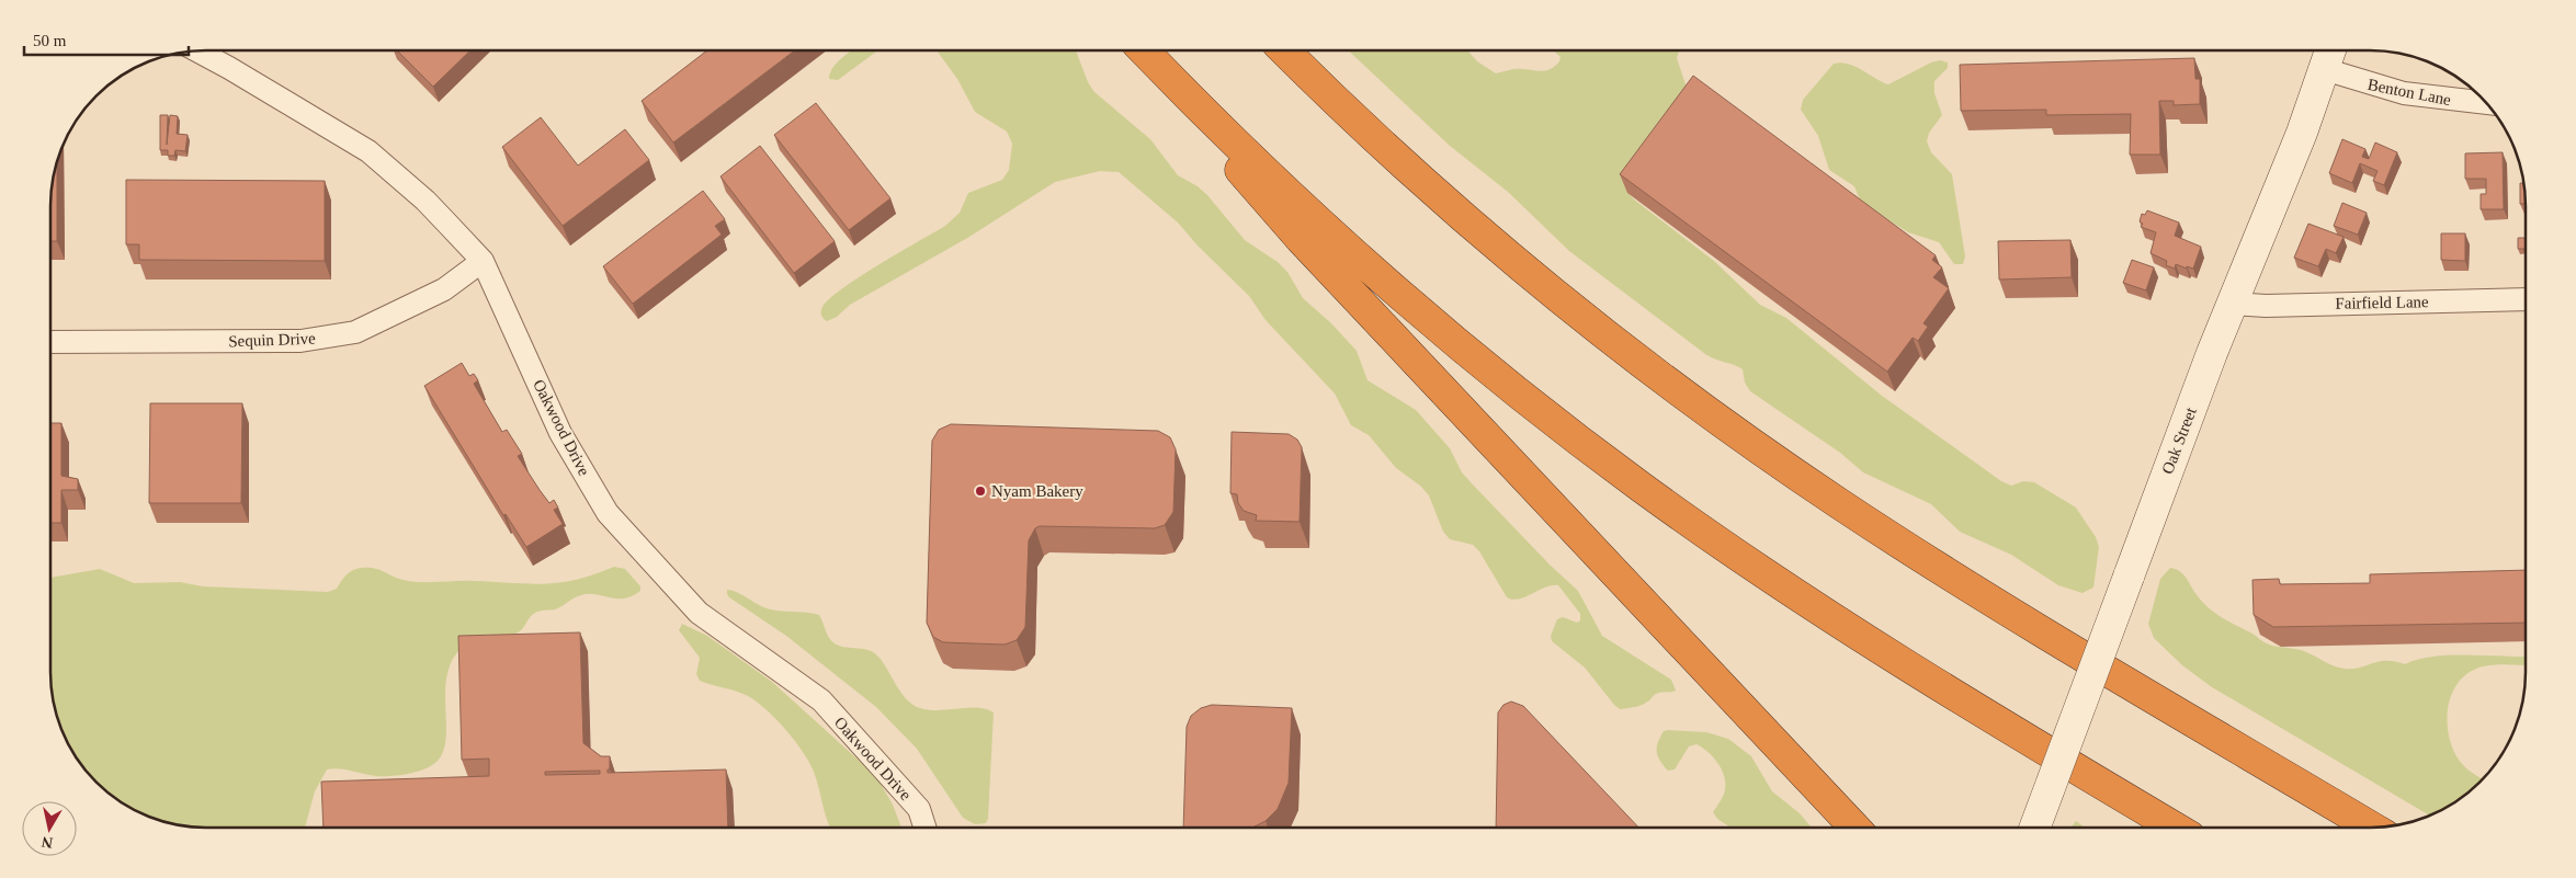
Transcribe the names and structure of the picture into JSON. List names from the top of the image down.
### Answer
{
  "streets": {
    "street": [
      "Benton Lane",
      "Fairfield Lane",
      "Sequin Drive",
      "Oakwood Drive",
      "Oak Street"
    ]
  },
  "crossings": [
    ["Benton Lane", "Oak Street"],
    ["Fairfield Lane", "Oak Street"],
    ["Sequin Drive", "Oakwood Drive"]
  ],
  "places": ["Nyam Bakery"],
  "scale_bar": "50 m",
  "north": "bottom"
}
